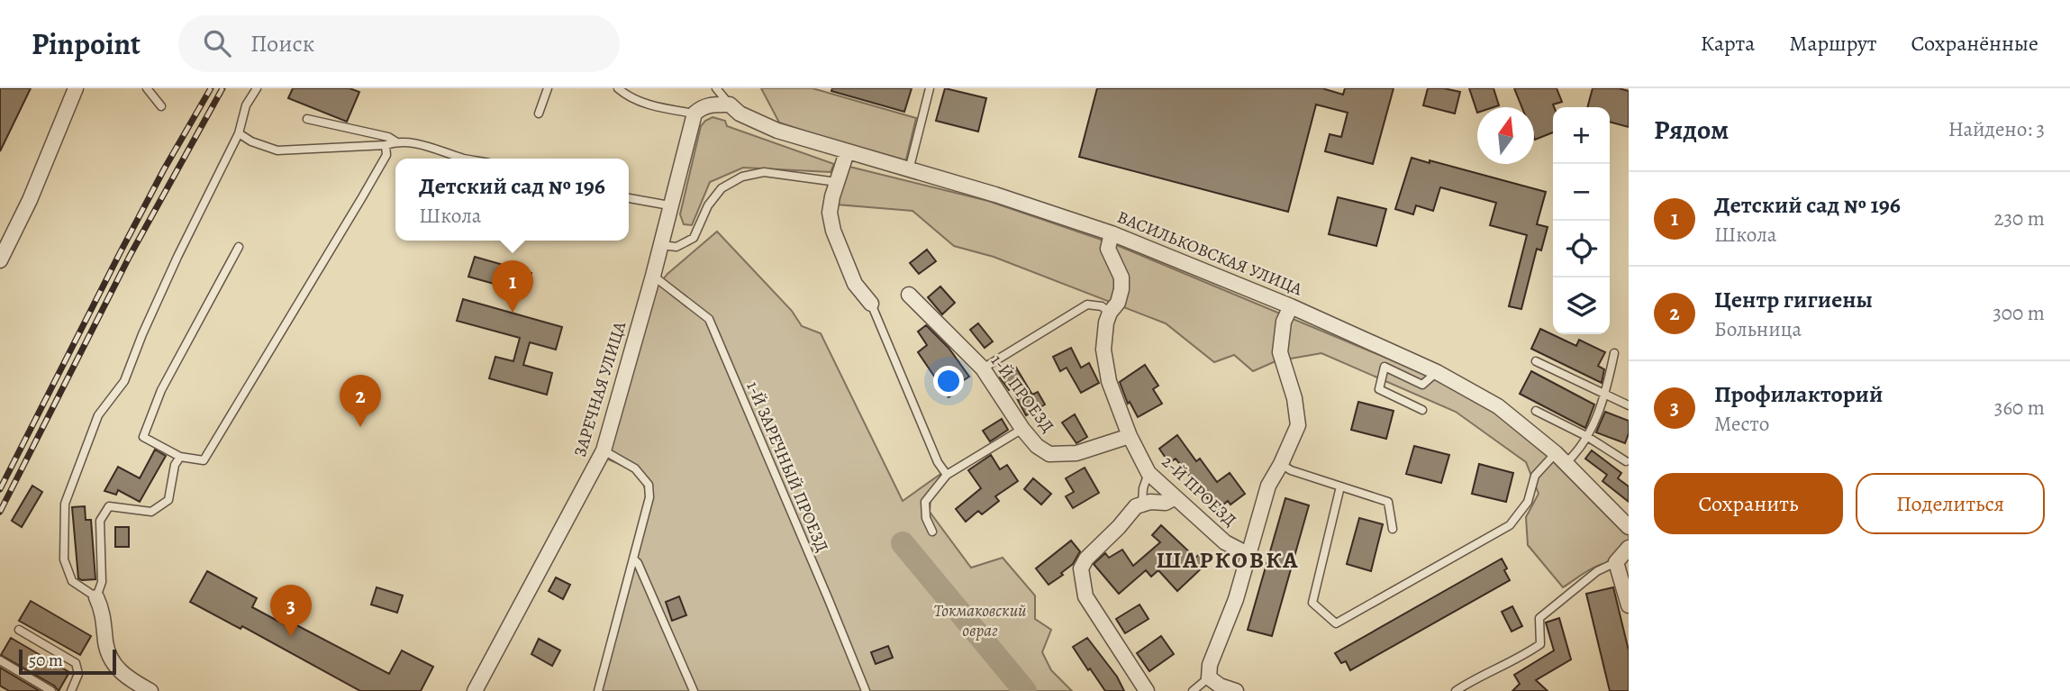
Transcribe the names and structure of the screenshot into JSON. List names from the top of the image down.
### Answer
{
  "streets": {
    "street": [
      "ВАСИЛЬКОВСКАЯ УЛИЦА",
      "ЗАРЕЧНАЯ УЛИЦА",
      "1-Й ПРОЕЗД",
      "2-Й ПРОЕЗД"
    ],
    "lane": ["1-Й ЗАРЕЧНЫЙ ПРОЕЗД"]
  },
  "crossings": [
    ["ВАСИЛЬКОВСКАЯ УЛИЦА", "2-Й ПРОЕЗД"],
    ["ЗАРЕЧНАЯ УЛИЦА", "1-Й ЗАРЕЧНЫЙ ПРОЕЗД"],
    ["1-Й ПРОЕЗД", "2-Й ПРОЕЗД"]
  ],
  "districts": ["ШАРКОВКА"],
  "parks": ["Токмаковский овраг"],
  "scale_bar": "50 m",
  "north": "top",
  "page": {
    "header": "Pinpoint",
    "search": "Поиск",
    "nav": ["Карта", "Маршрут", "Сохранённые"],
    "heading": ["Рядом", "Найдено: 3"],
    "map_buttons": ["+", "−"],
    "popup": ["Детский сад № 196", "Школа"],
    "list": [
      {
        "mark": "1",
        "name": "Детский сад № 196",
        "note": "Школа",
        "value": "230 m"
      },
      {
        "mark": "2",
        "name": "Центр гигиены",
        "note": "Больница",
        "value": "300 m"
      },
      {
        "mark": "3",
        "name": "Профилакторий",
        "note": "Место",
        "value": "360 m"
      }
    ],
    "pins": ["1", "2", "3"],
    "buttons": ["Сохранить", "Поделиться"],
    "scale": "50 m"
  }
}
